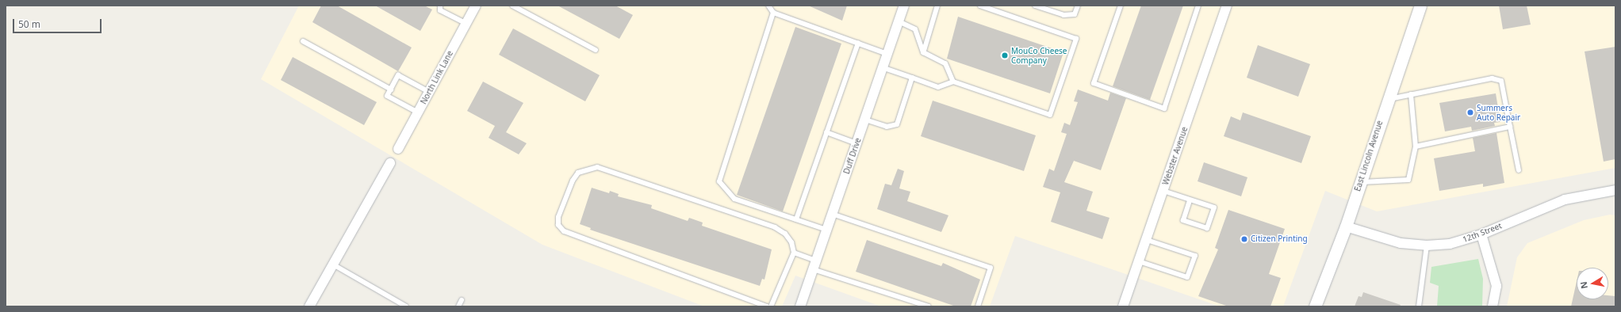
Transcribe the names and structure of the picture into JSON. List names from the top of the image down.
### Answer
{
  "streets": {
    "street": [
      "North Link Lane",
      "Duff Drive",
      "Webster Avenue",
      "East Lincoln Avenue",
      "12th Street"
    ]
  },
  "crossings": [
    ["East Lincoln Avenue", "12th Street"]
  ],
  "places": ["MouCo Cheese Company", "Summers Auto Repair", "Citizen Printing"],
  "scale_bar": "50 m",
  "north": "left"
}
